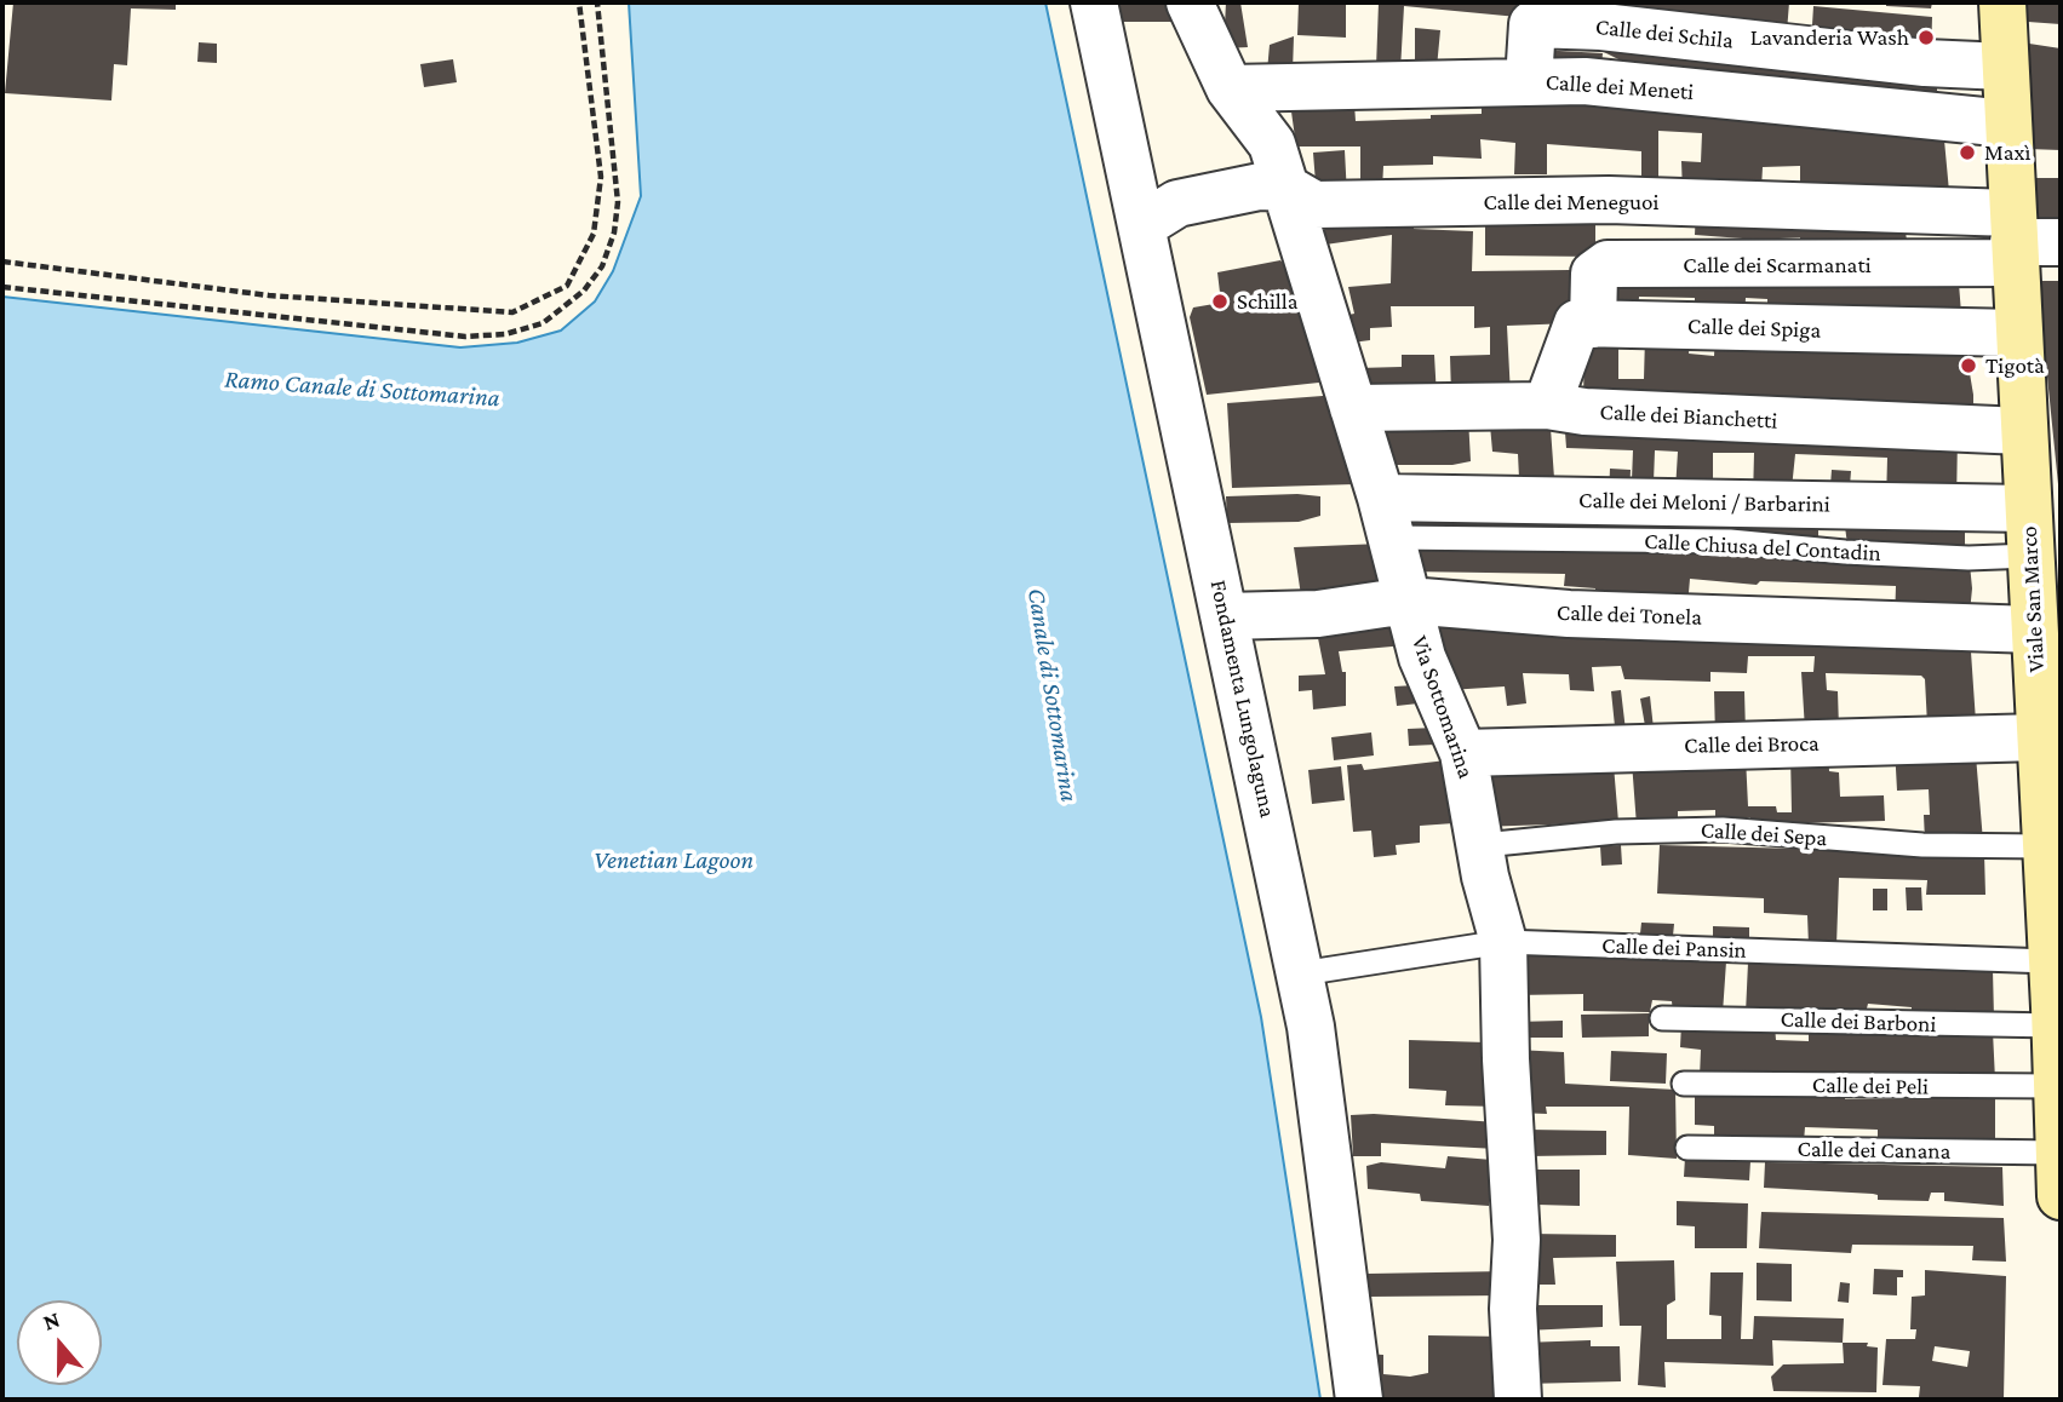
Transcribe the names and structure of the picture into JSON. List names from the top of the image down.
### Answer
{
  "streets": {
    "street": [
      "Calle dei Schila",
      "Calle dei Meneti",
      "Calle dei Meneguoi",
      "Calle dei Scarmanati",
      "Calle dei Spiga",
      "Calle dei Bianchetti",
      "Calle dei Meloni / Barbarini",
      "Viale San Marco",
      "Calle dei Tonela",
      "Fondamenta Lungolaguna",
      "Via Sottomarina",
      "Calle dei Broca"
    ],
    "lane": [
      "Calle Chiusa del Contadin",
      "Calle dei Sepa",
      "Calle dei Pansin",
      "Calle dei Barboni",
      "Calle dei Peli",
      "Calle dei Canana"
    ]
  },
  "crossings": [
    ["Calle dei Schila", "Calle dei Meneti"],
    ["Calle dei Schila", "Viale San Marco"],
    ["Calle dei Meneti", "Viale San Marco"],
    ["Calle dei Meneti", "Via Sottomarina"],
    ["Calle dei Meneguoi", "Calle dei Scarmanati"],
    ["Calle dei Meneguoi", "Viale San Marco"],
    ["Calle dei Meneguoi", "Fondamenta Lungolaguna"],
    ["Calle dei Meneguoi", "Via Sottomarina"],
    ["Calle dei Scarmanati", "Calle dei Spiga"],
    ["Calle dei Scarmanati", "Viale San Marco"],
    ["Calle dei Spiga", "Viale San Marco"],
    ["Calle dei Bianchetti", "Viale San Marco"],
    ["Calle dei Bianchetti", "Via Sottomarina"],
    ["Calle dei Meloni / Barbarini", "Calle Chiusa del Contadin"],
    ["Calle dei Meloni / Barbarini", "Viale San Marco"],
    ["Calle dei Meloni / Barbarini", "Via Sottomarina"],
    ["Calle Chiusa del Contadin", "Viale San Marco"],
    ["Calle Chiusa del Contadin", "Via Sottomarina"],
    ["Viale San Marco", "Calle dei Tonela"],
    ["Viale San Marco", "Calle dei Broca"],
    ["Viale San Marco", "Calle dei Sepa"],
    ["Viale San Marco", "Calle dei Pansin"],
    ["Viale San Marco", "Calle dei Barboni"],
    ["Viale San Marco", "Calle dei Peli"],
    ["Viale San Marco", "Calle dei Canana"],
    ["Calle dei Tonela", "Fondamenta Lungolaguna"],
    ["Calle dei Tonela", "Via Sottomarina"],
    ["Fondamenta Lungolaguna", "Calle dei Pansin"],
    ["Via Sottomarina", "Calle dei Broca"],
    ["Via Sottomarina", "Calle dei Sepa"],
    ["Via Sottomarina", "Calle dei Pansin"]
  ],
  "water": ["Ramo Canale di Sottomarina", "Canale di Sottomarina", "Venetian Lagoon"],
  "places": [
    "Lavanderia Wash",
    "Maxì",
    "Schilla",
    "Tigotà"
  ],
  "north": "top"
}
